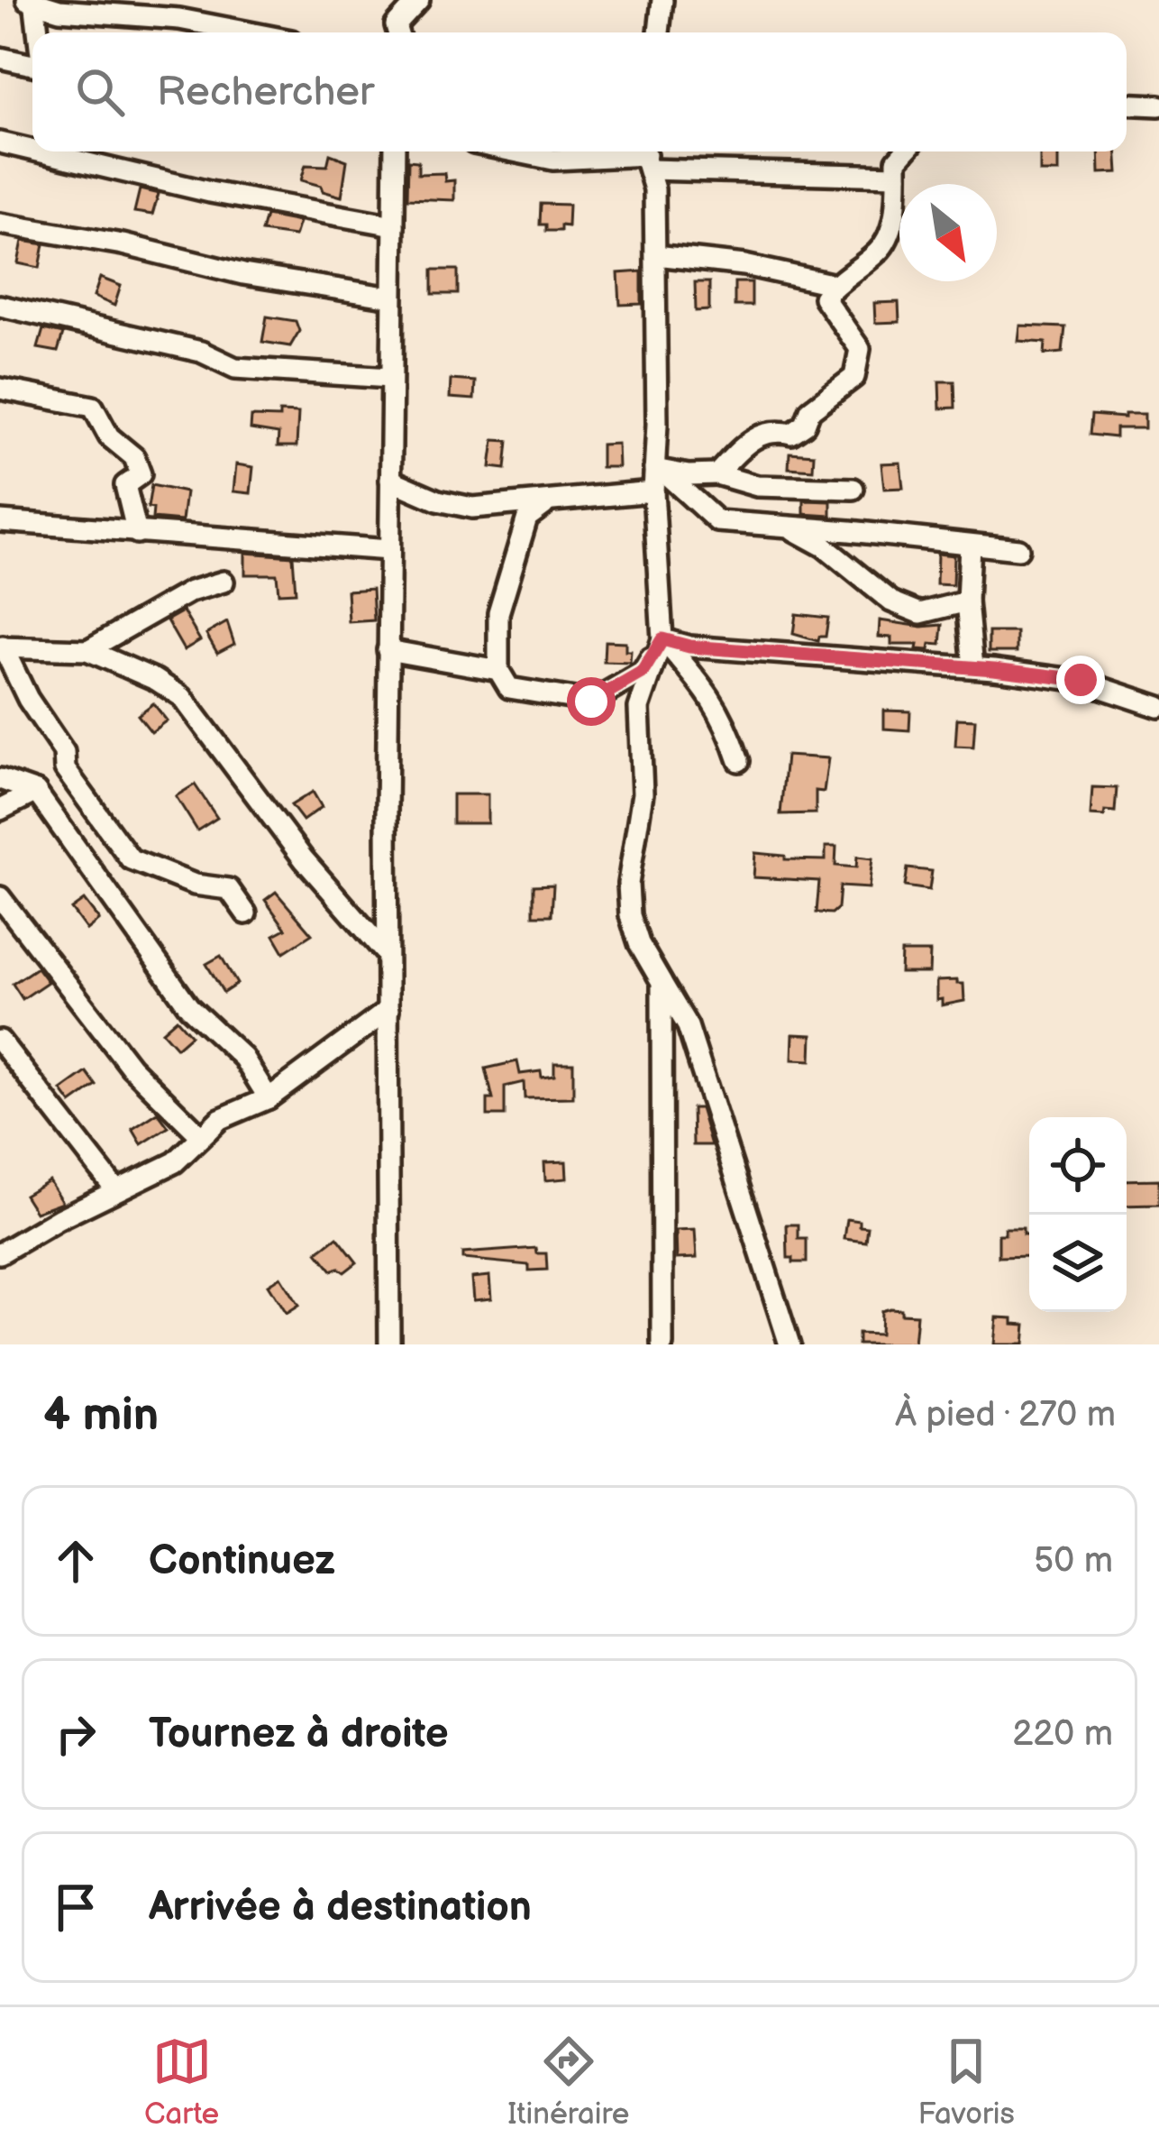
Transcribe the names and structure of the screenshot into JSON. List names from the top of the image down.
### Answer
{
  "north": "bottom right",
  "page": {
    "search": "Rechercher",
    "heading": ["4 min", "À pied · 270 m"],
    "list": [
      ["Continuez", "50 m"],
      ["Tournez à droite", "220 m"],
      "Arrivée à destination"
    ],
    "nav": ["Carte", "Itinéraire", "Favoris"]
  }
}
